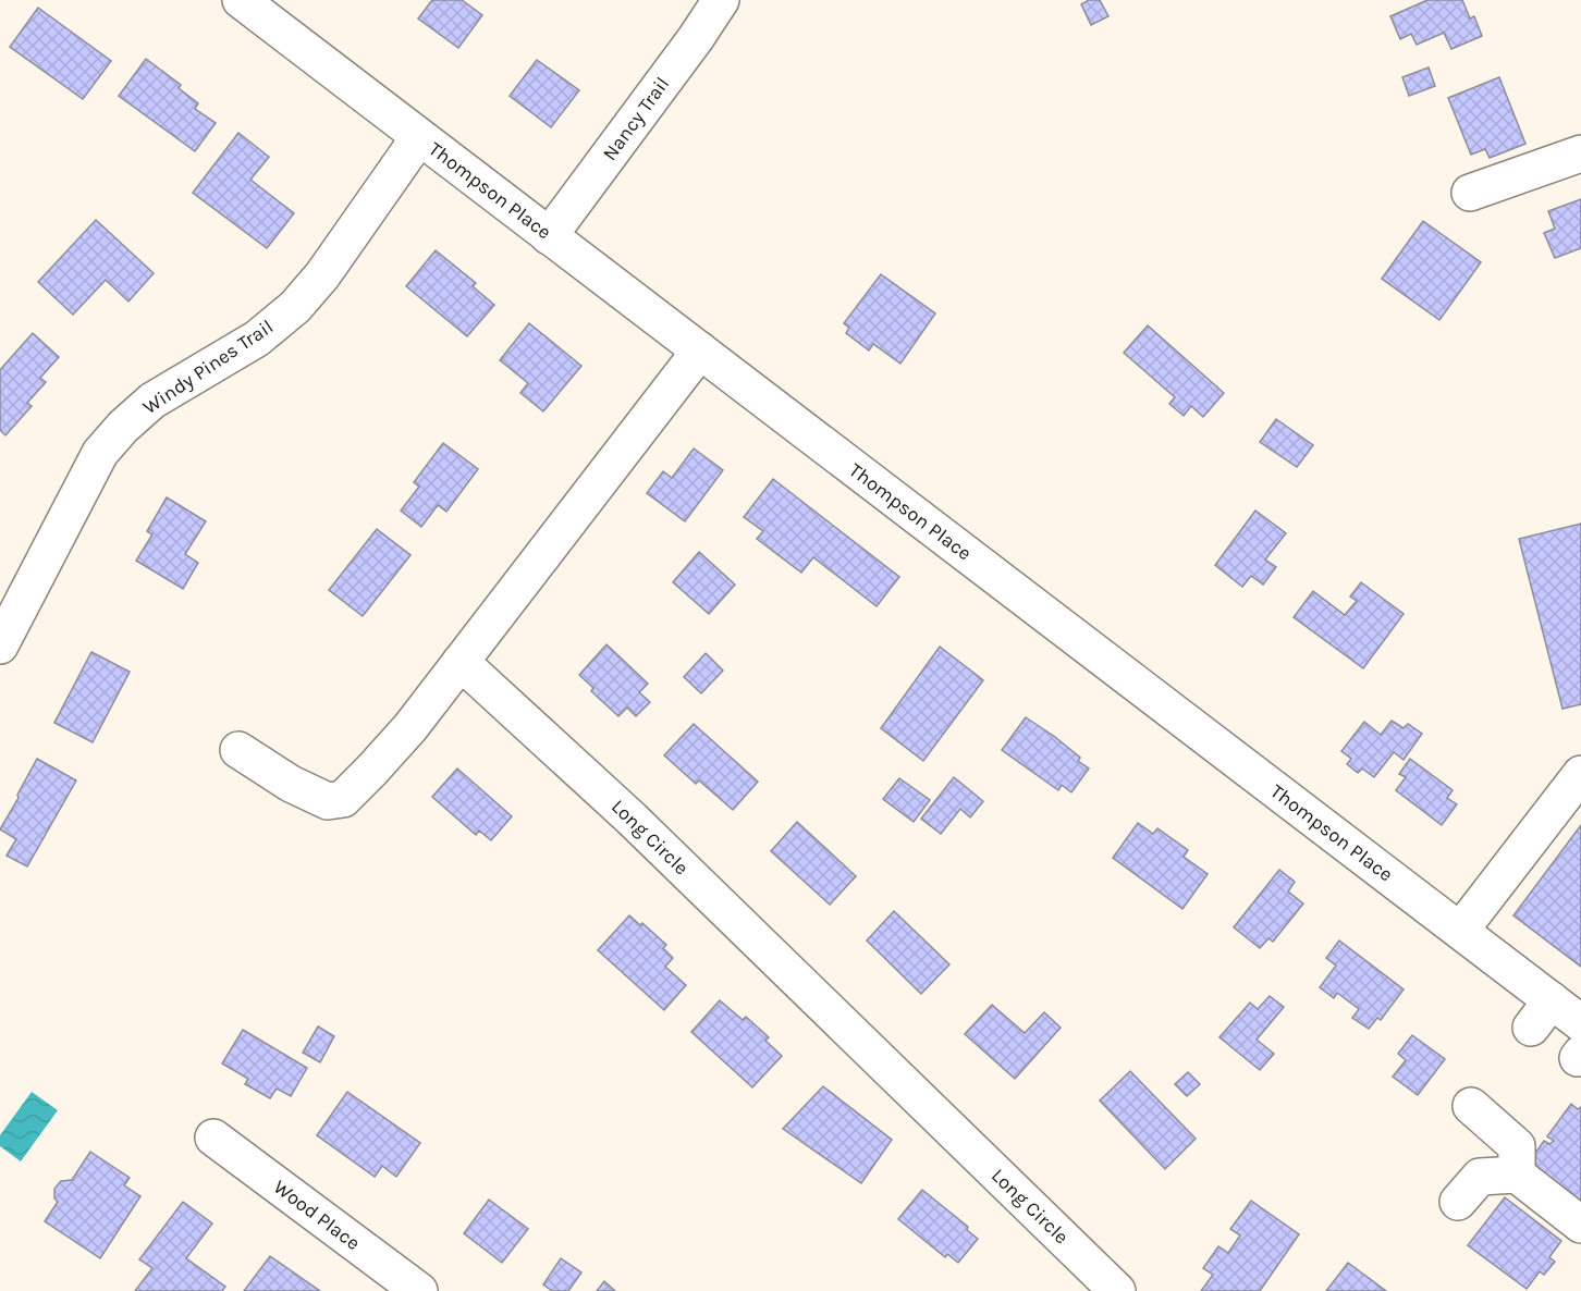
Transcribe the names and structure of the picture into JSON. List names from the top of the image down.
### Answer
{
  "streets": {
    "street": [
      "Nancy Trail",
      "Thompson Place",
      "Windy Pines Trail",
      "Long Circle",
      "Wood Place"
    ]
  },
  "crossings": [
    ["Nancy Trail", "Thompson Place"],
    ["Thompson Place", "Windy Pines Trail"]
  ]
}
